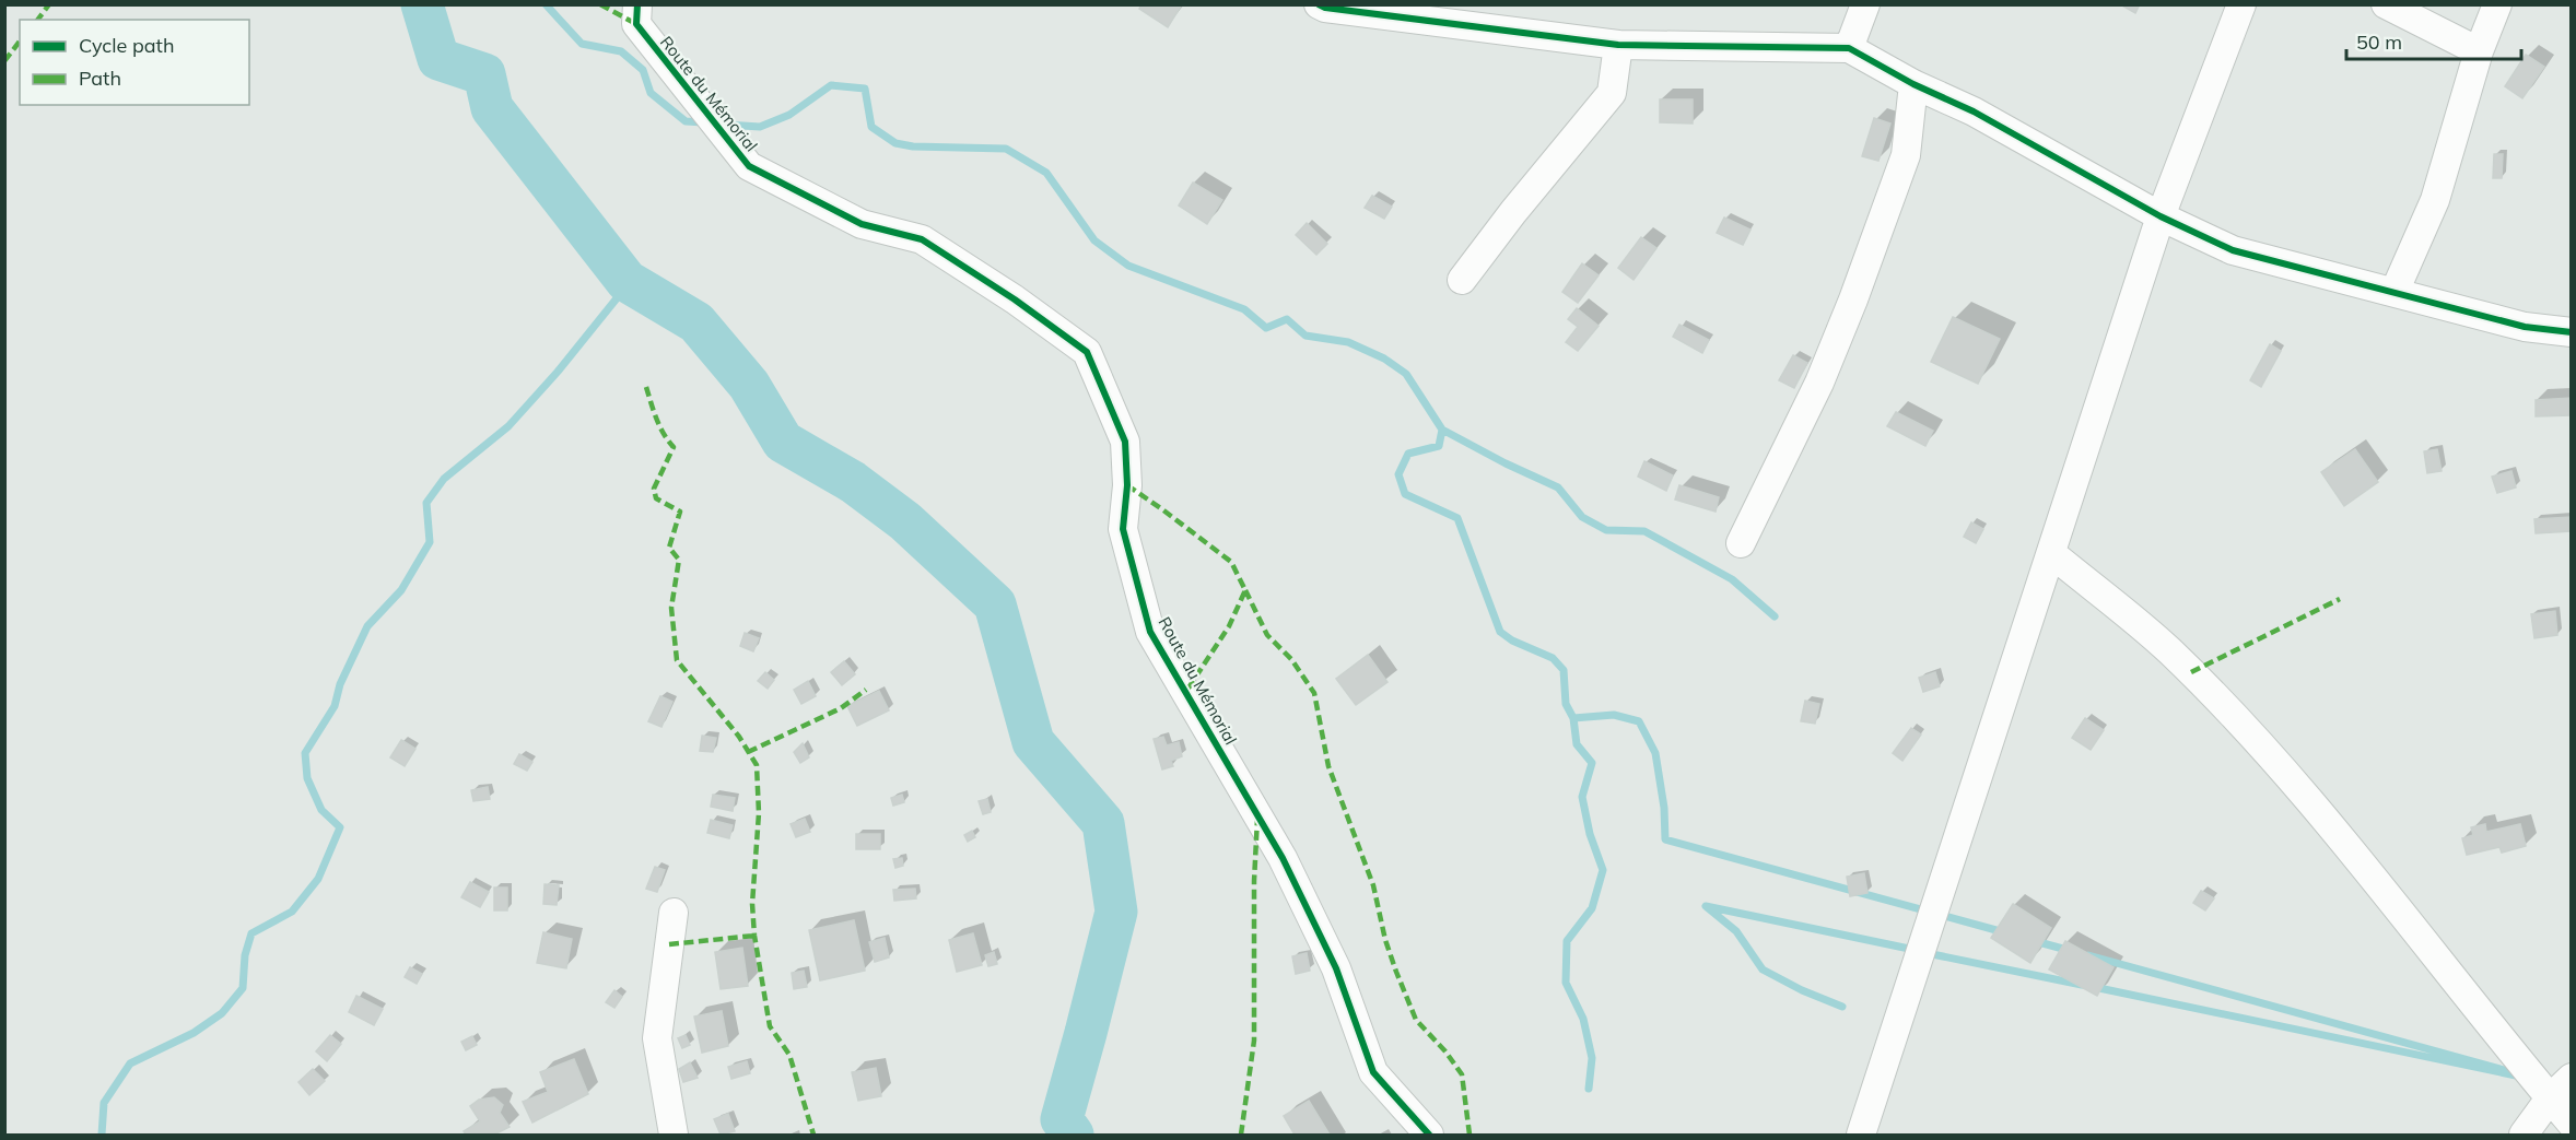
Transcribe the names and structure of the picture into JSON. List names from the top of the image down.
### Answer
{
  "streets": {
    "street": ["Route du Mémorial"]
  },
  "legend": ["Cycle path", "Path"],
  "scale_bar": "50 m"
}
